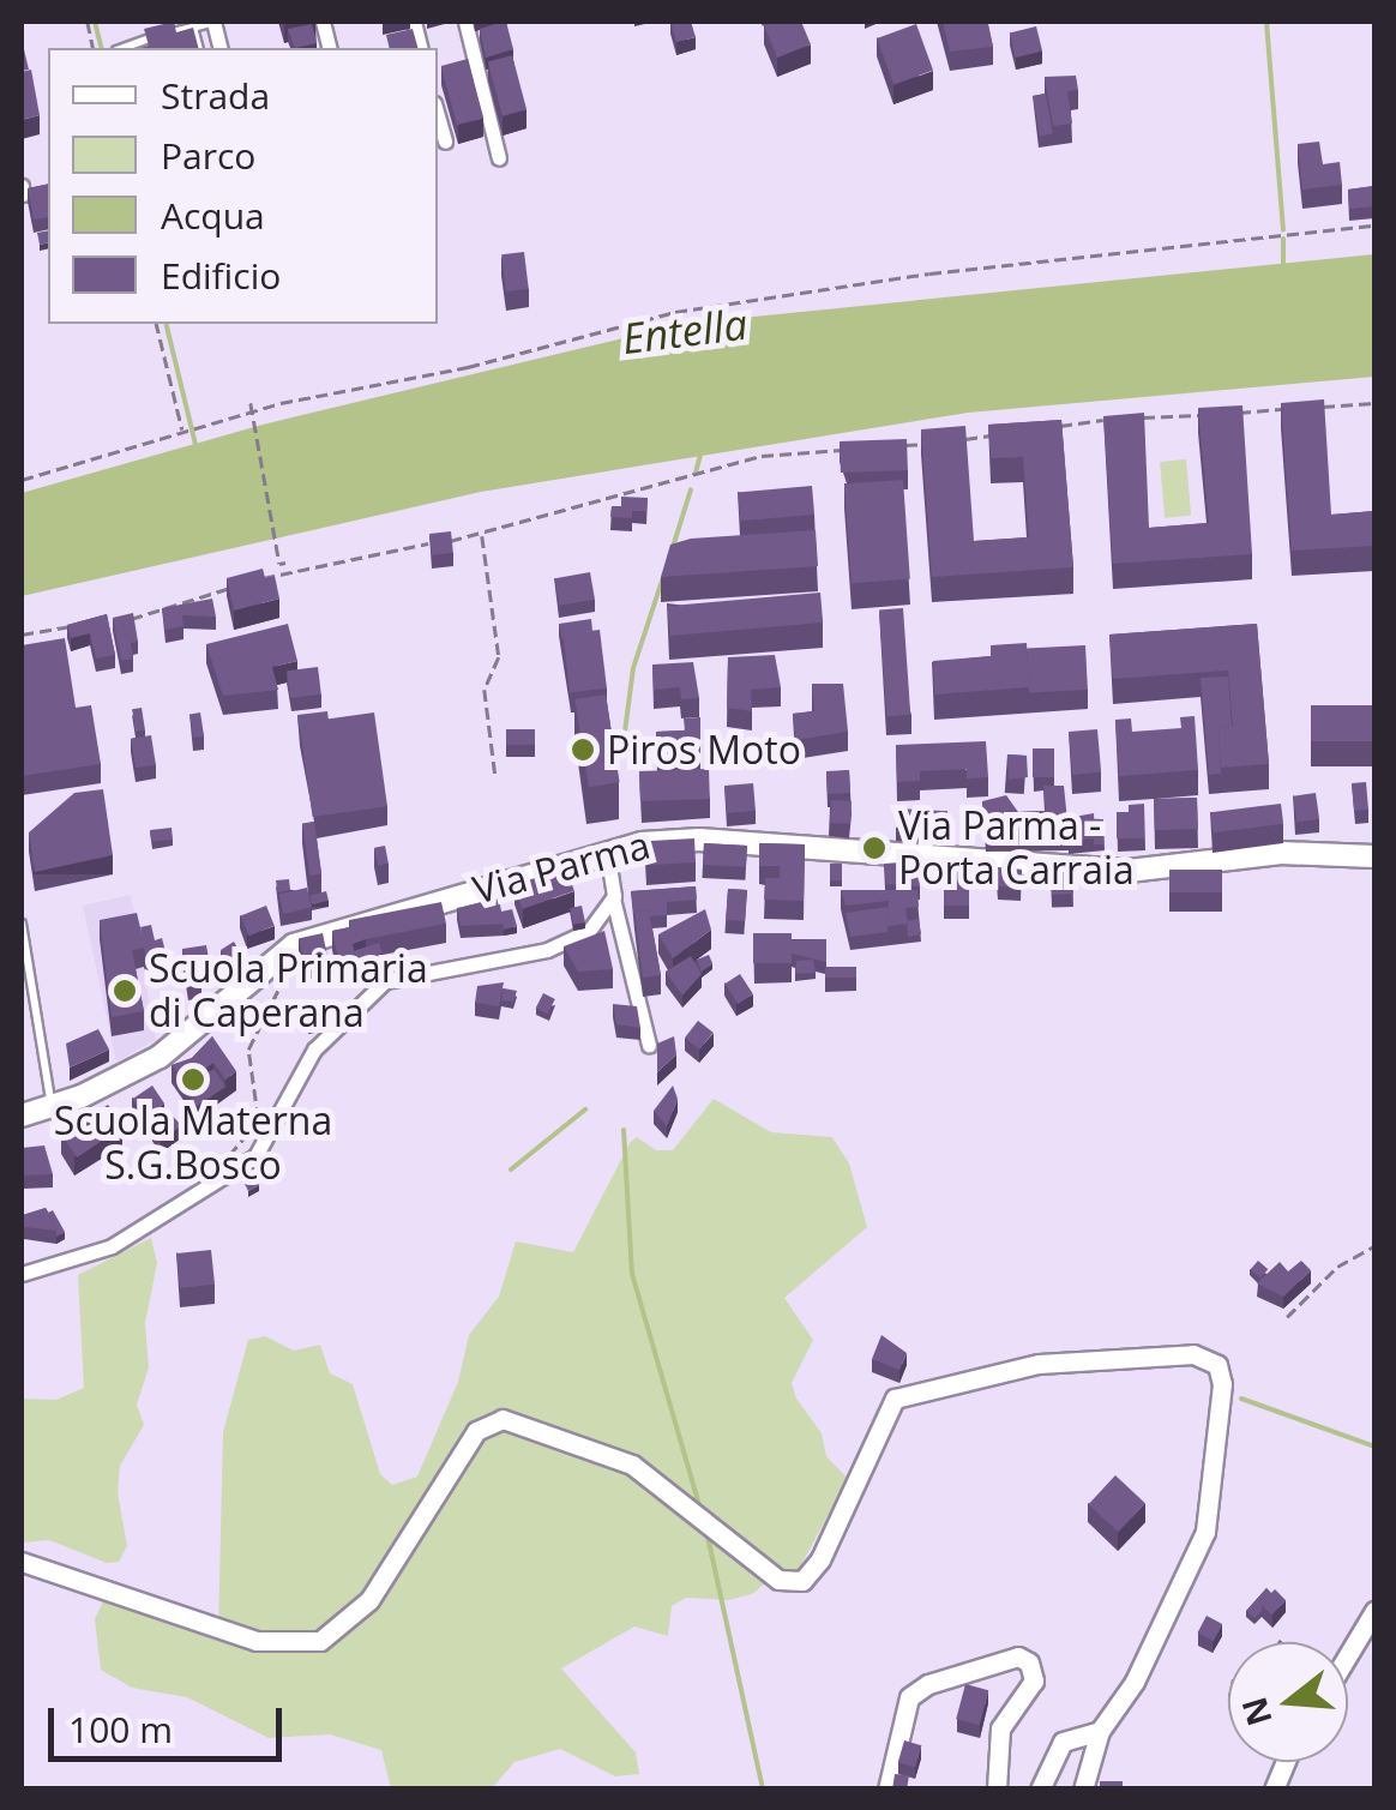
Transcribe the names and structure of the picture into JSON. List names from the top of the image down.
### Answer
{
  "streets": {
    "main road": ["Via Parma"]
  },
  "water": ["Entella"],
  "places": [
    "Piros Moto",
    "Via Parma - Porta Carraia",
    "Scuola Primaria di Caperana",
    "Scuola Materna S.G.Bosco"
  ],
  "legend": [
    "Strada",
    "Parco",
    "Acqua",
    "Edificio"
  ],
  "scale_bar": "100 m",
  "north": "left"
}
